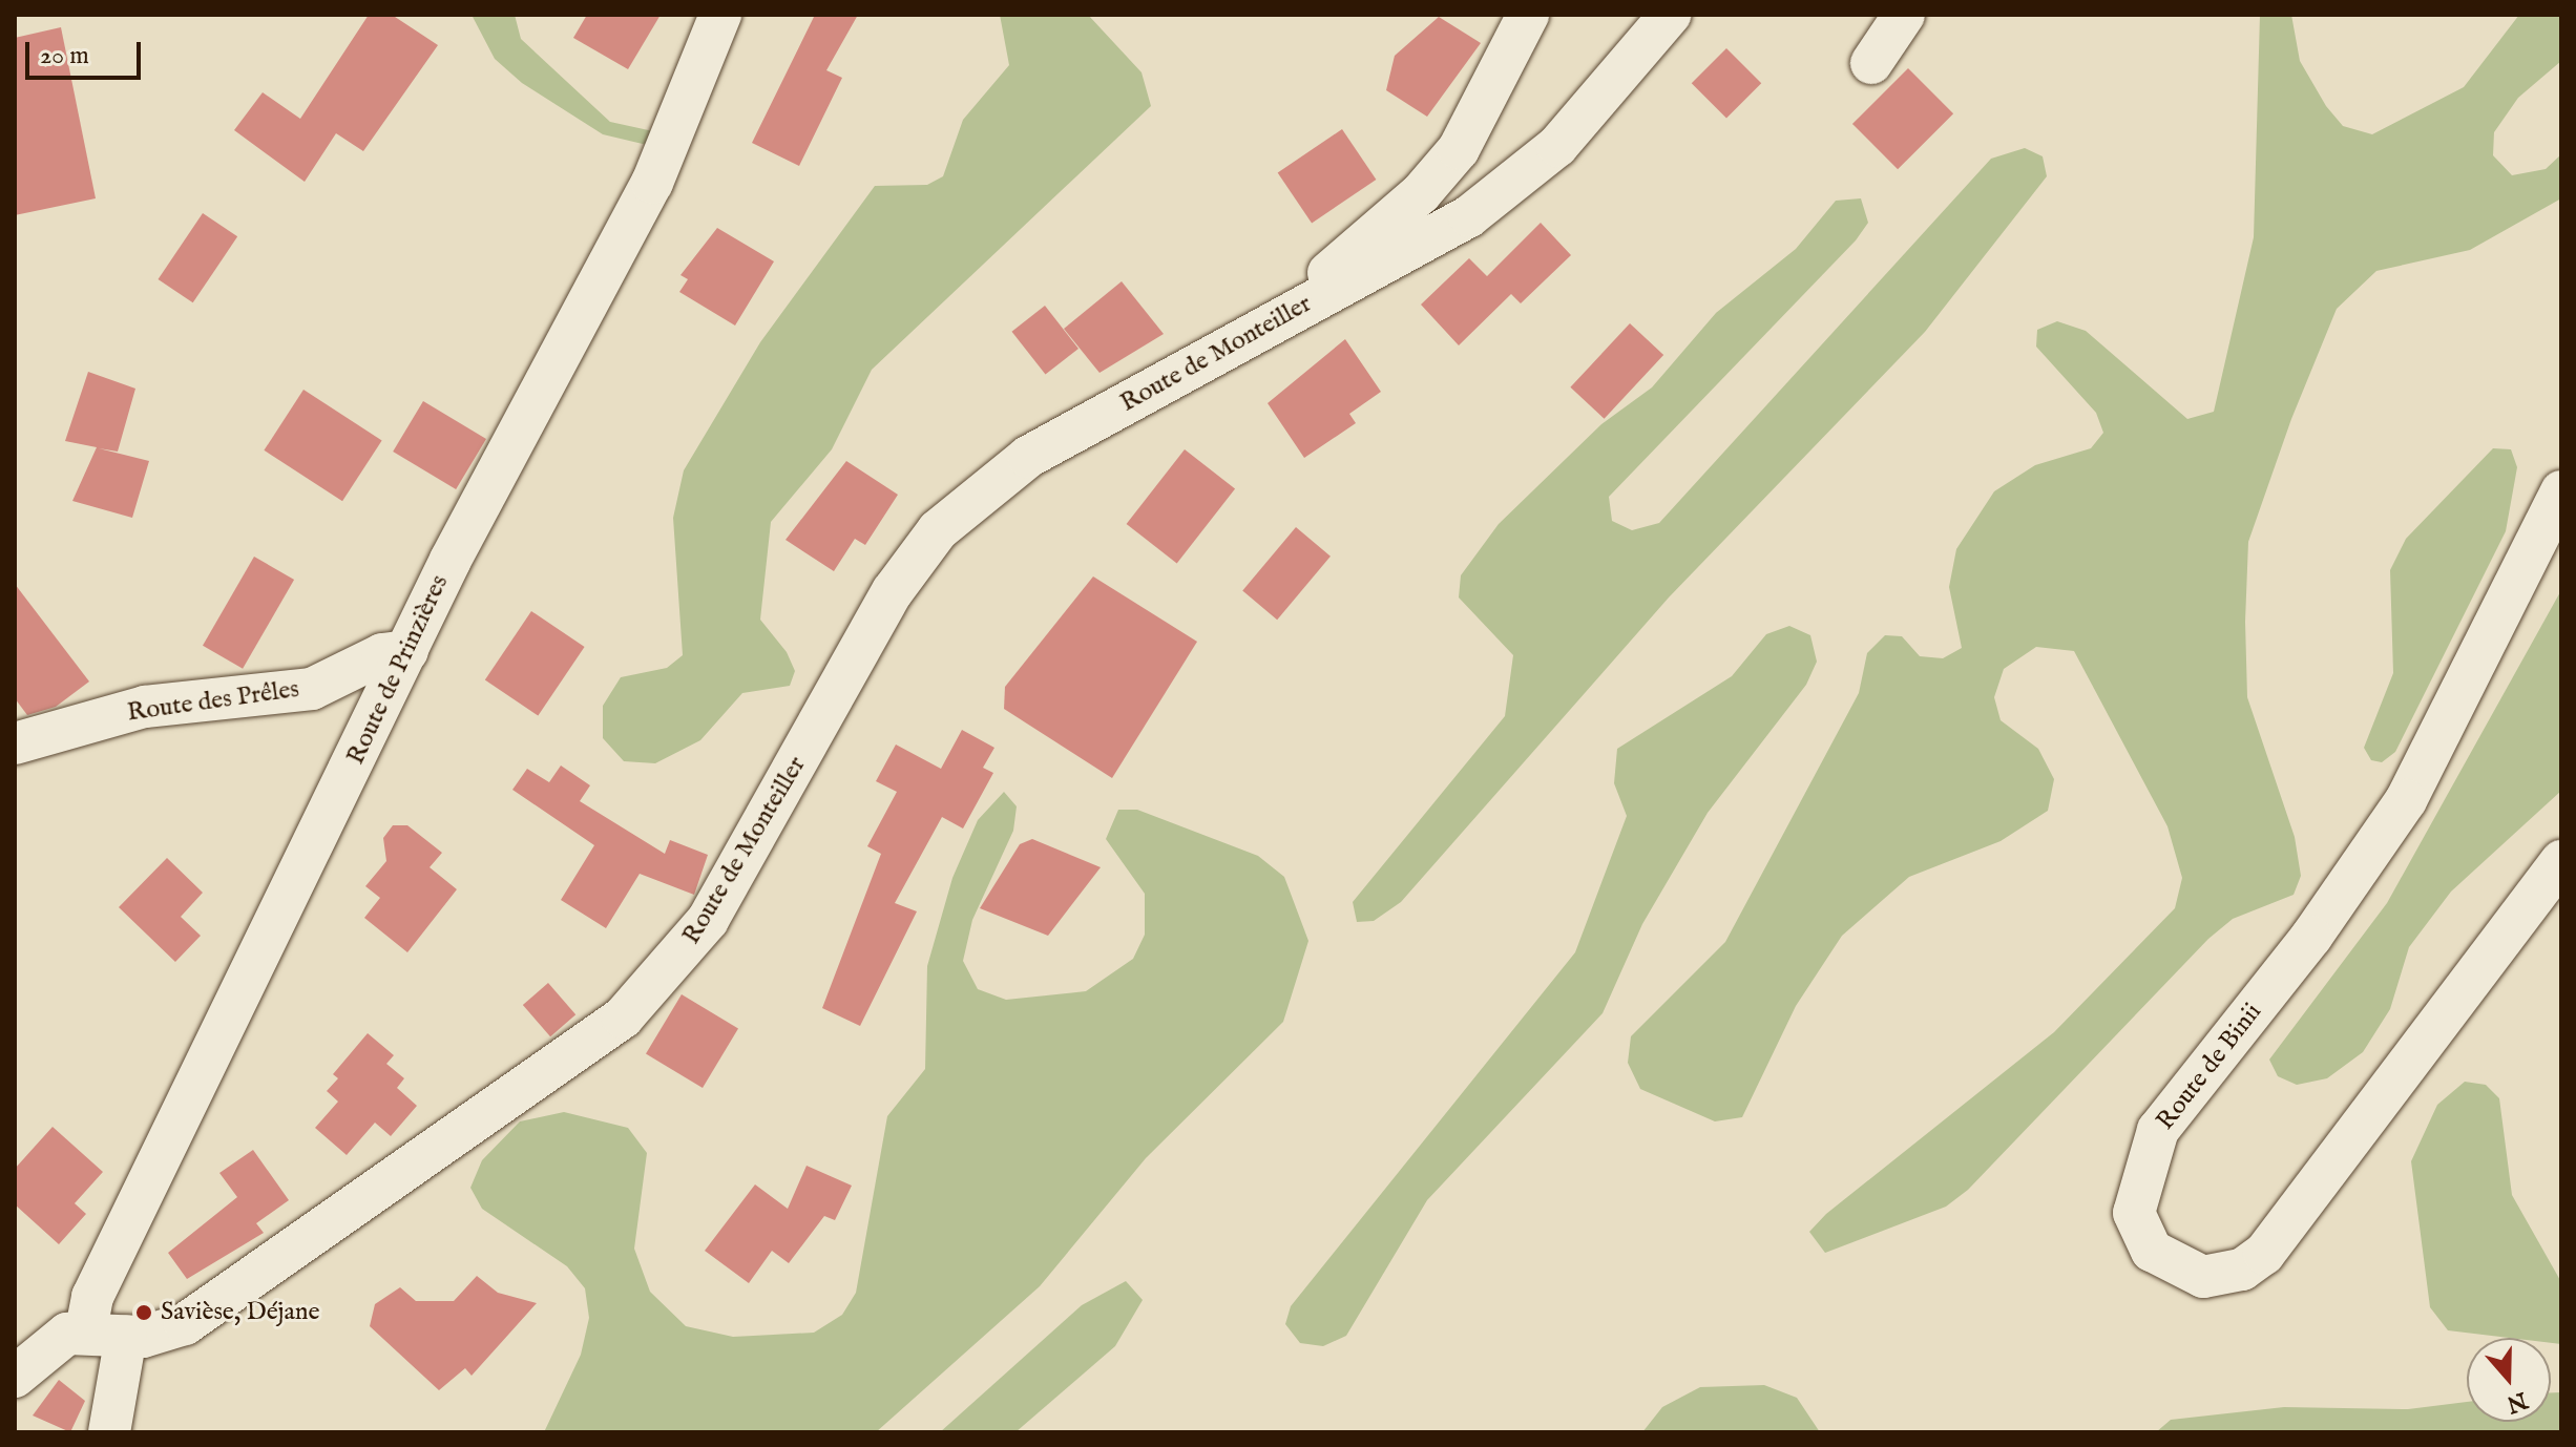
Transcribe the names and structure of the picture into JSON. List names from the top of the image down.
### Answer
{
  "streets": {
    "street": [
      "Route de Monteiller",
      "Route de Prinzières",
      "Route des Prêles",
      "Route de Binii"
    ]
  },
  "crossings": [
    ["Route de Monteiller", "Route de Prinzières"],
    ["Route de Prinzières", "Route des Prêles"]
  ],
  "places": ["Savièse, Déjane"],
  "scale_bar": "20 m",
  "north": "bottom"
}
